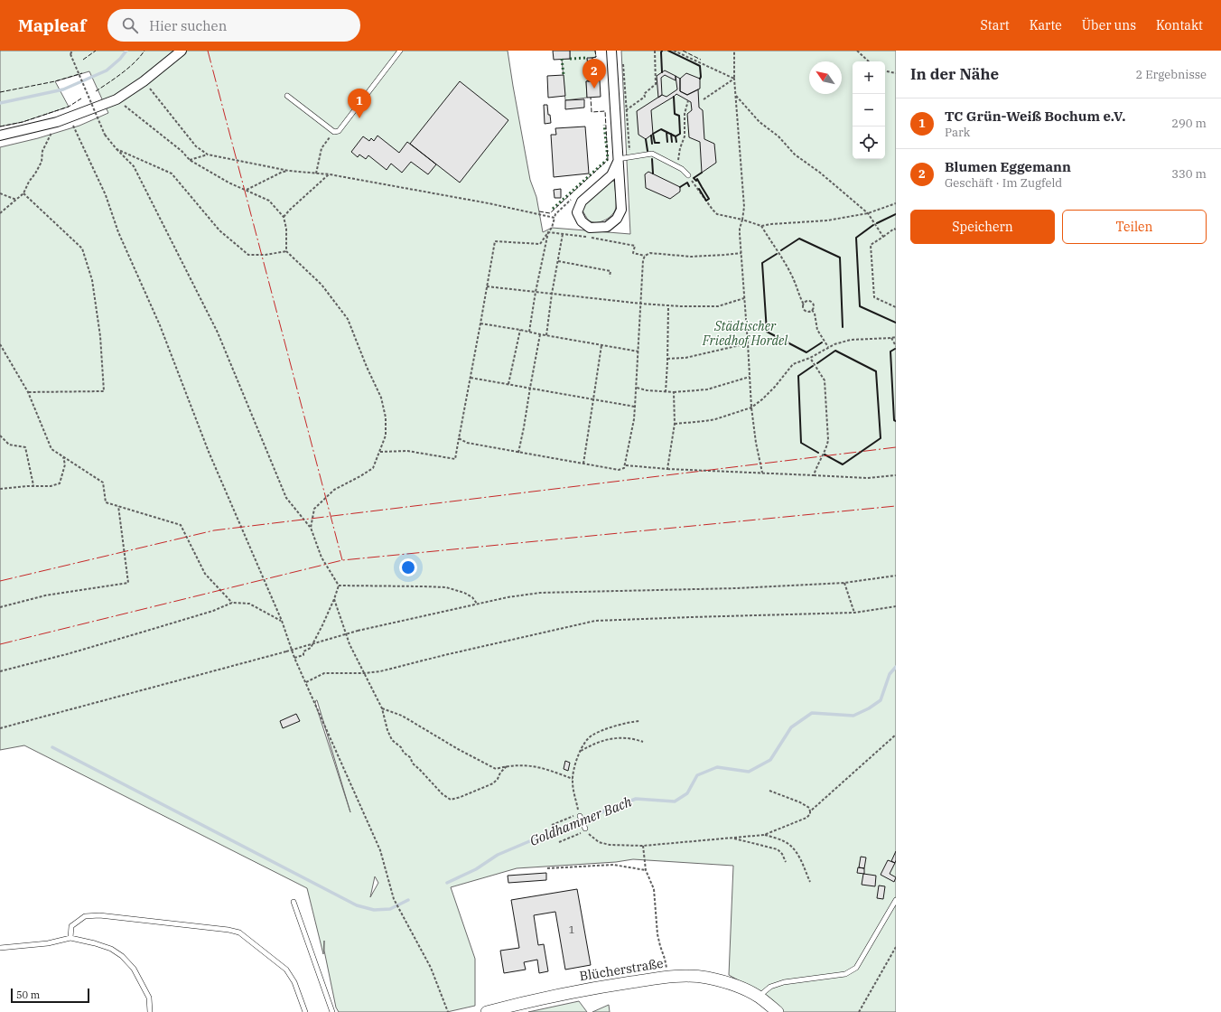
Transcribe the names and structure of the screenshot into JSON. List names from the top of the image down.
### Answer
{
  "streets": {
    "street": ["Blücherstraße"]
  },
  "water": ["Goldhammer Bach"],
  "parks": ["Städtischer Friedhof Hordel"],
  "house_numbers": ["1"],
  "scale_bar": "50 m",
  "north": "top left",
  "page": {
    "header": "Mapleaf",
    "search": "Hier suchen",
    "nav": [
      "Start",
      "Karte",
      "Über uns",
      "Kontakt"
    ],
    "heading": ["In der Nähe", "2 Ergebnisse"],
    "pins": ["2", "1"],
    "map_buttons": ["+", "−"],
    "list": [
      {
        "mark": "1",
        "name": "TC Grün-Weiß Bochum e.V.",
        "note": "Park",
        "value": "290 m"
      },
      {
        "mark": "2",
        "name": "Blumen Eggemann",
        "note": "Geschäft · Im Zugfeld",
        "value": "330 m"
      }
    ],
    "buttons": ["Speichern", "Teilen"],
    "scale": "50 m"
  }
}
